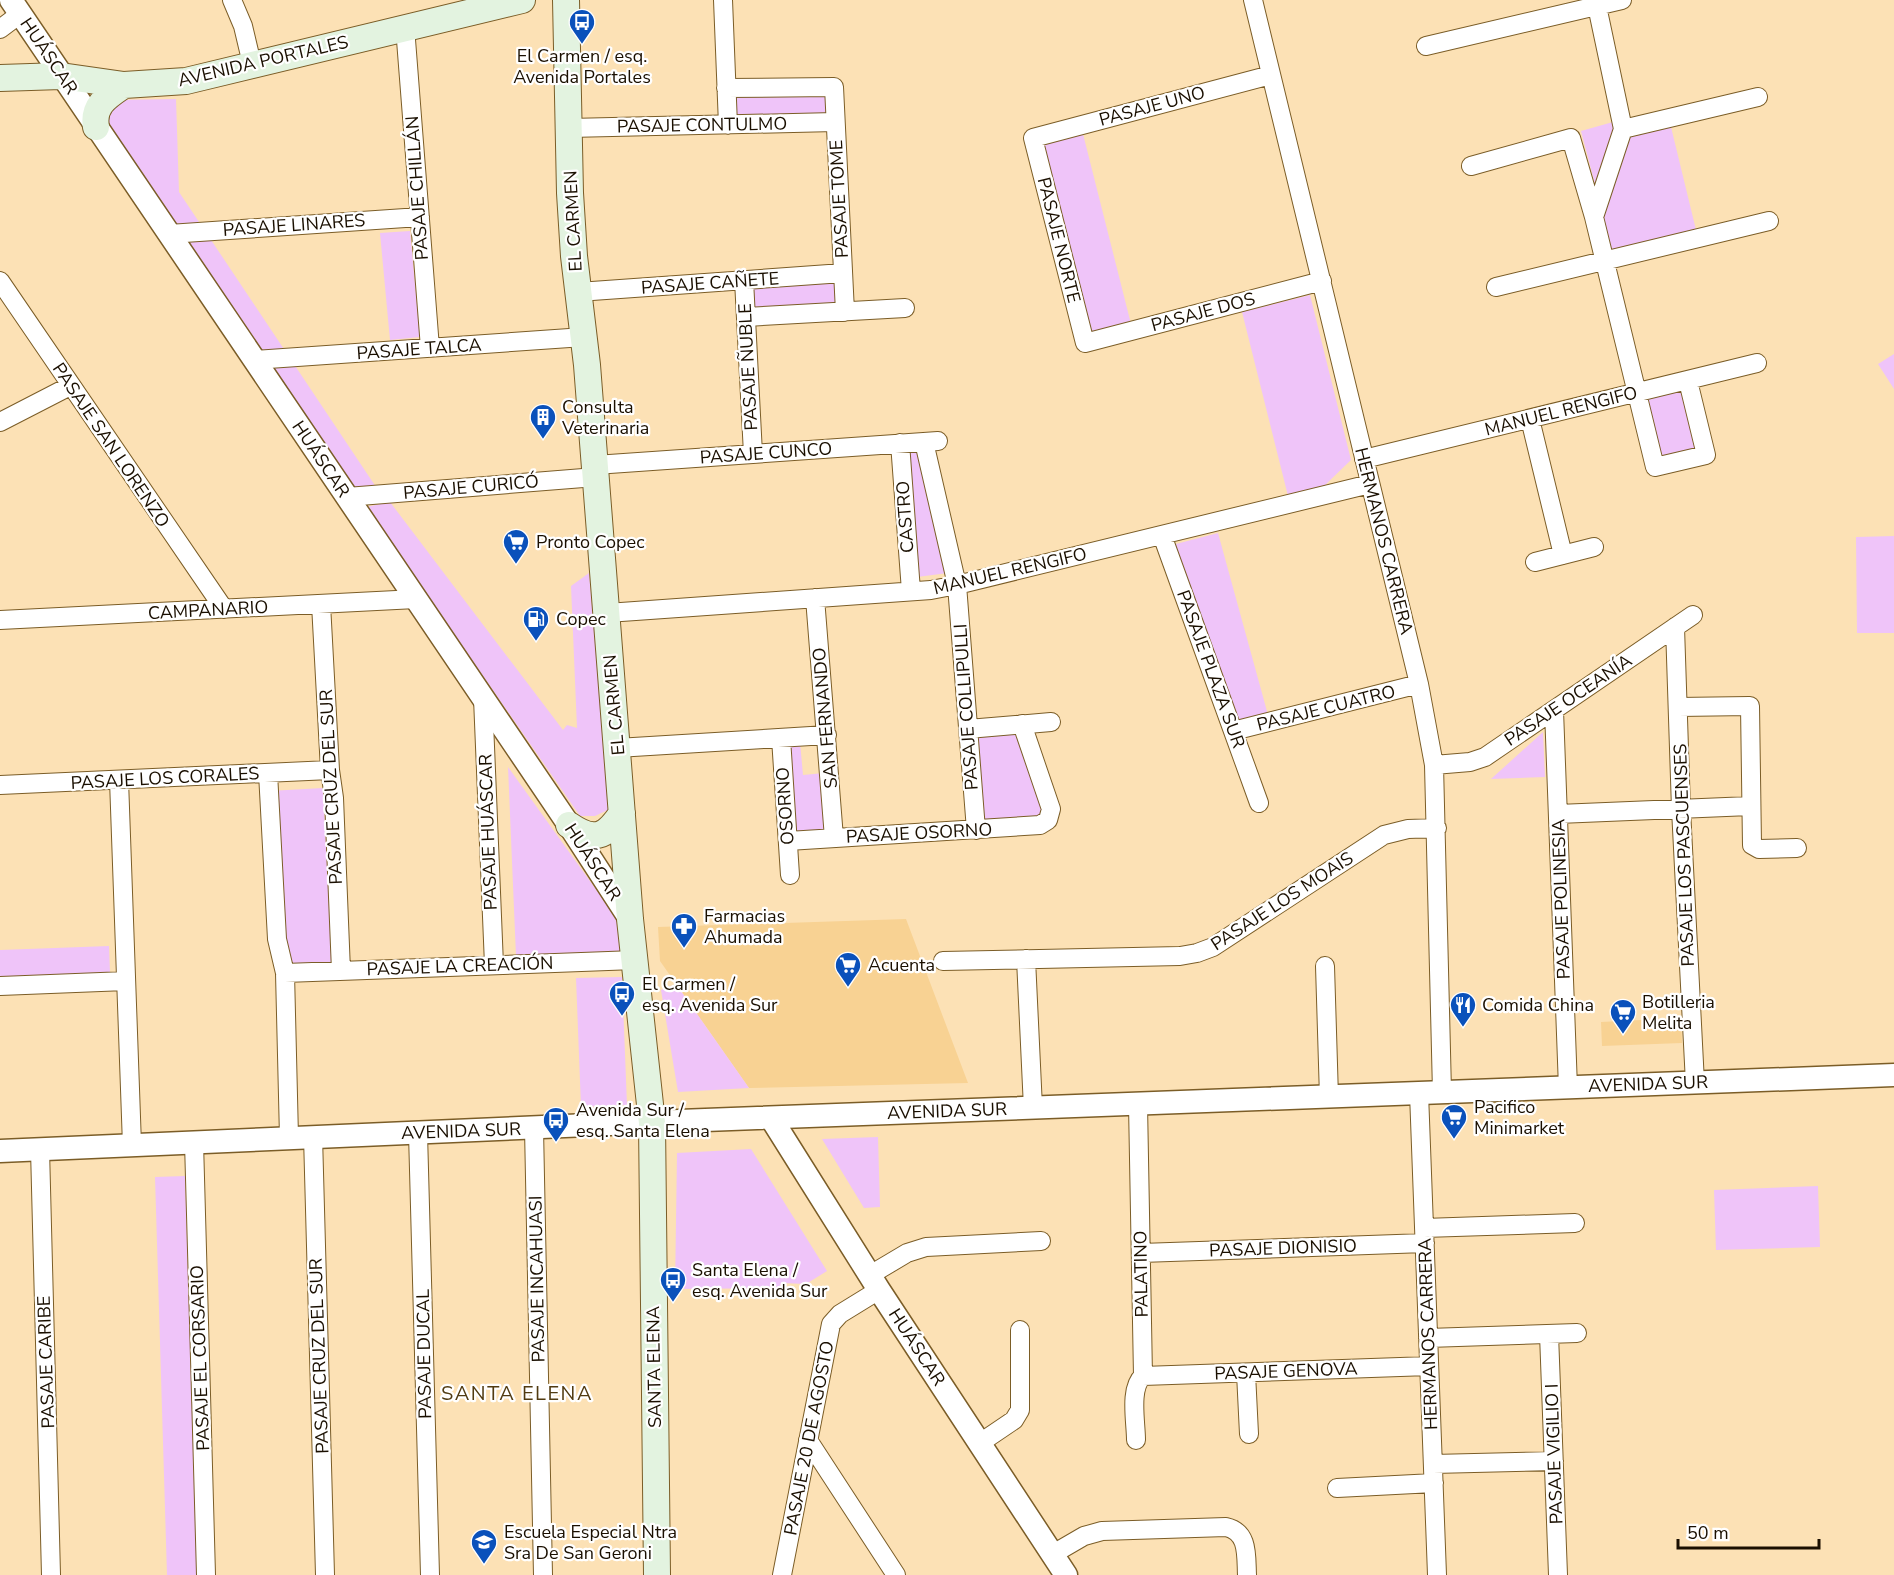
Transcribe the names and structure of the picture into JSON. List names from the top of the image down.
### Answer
{
  "streets": {
    "main road": ["AVENIDA PORTALES", "EL CARMEN", "SANTA ELENA"],
    "street": [
      "HUÁSCAR",
      "PASAJE UNO",
      "PASAJE CONTULMO",
      "PASAJE CHILLÁN",
      "PASAJE TOME",
      "PASAJE LINARES",
      "PASAJE NORTE",
      "PASAJE CAÑETE",
      "PASAJE DOS",
      "PASAJE TALCA",
      "PASAJE ÑUBLE",
      "MANUEL RENGIFO",
      "PASAJE SAN LORENZO",
      "PASAJE CUNCO",
      "PASAJE CURICÓ",
      "CASTRO",
      "HERMANOS CARRERA",
      "CAMPANARIO",
      "PASAJE PLAZA SUR",
      "PASAJE OCEANÍA",
      "PASAJE COLLIPULLI",
      "PASAJE CUATRO",
      "SAN FERNANDO",
      "PASAJE LOS CORALES",
      "PASAJE CRUZ DEL SUR",
      "OSORNO",
      "PASAJE HUÁSCAR",
      "PASAJE OSORNO",
      "PASAJE LOS PASCUENSES",
      "PASAJE POLINESIA",
      "PASAJE LOS MOAIS",
      "PASAJE LA CREACIÓN",
      "AVENIDA SUR",
      "PASAJE DIONISIO",
      "PALATINO",
      "PASAJE INCAHUASI",
      "PASAJE DUCAL",
      "PASAJE EL CORSARIO",
      "PASAJE CARIBE",
      "PASAJE GENOVA",
      "PASAJE 20 DE AGOSTO",
      "PASAJE VIGILIO I"
    ]
  },
  "crossings": [
    ["HUÁSCAR", "AVENIDA PORTALES"],
    ["HUÁSCAR", "EL CARMEN"],
    ["HUÁSCAR", "PASAJE LINARES"],
    ["HUÁSCAR", "PASAJE TALCA"],
    ["HUÁSCAR", "PASAJE CURICÓ"],
    ["HUÁSCAR", "CAMPANARIO"],
    ["HUÁSCAR", "PASAJE HUÁSCAR"],
    ["HUÁSCAR", "AVENIDA SUR"],
    ["HUÁSCAR", "PASAJE 20 DE AGOSTO"],
    ["AVENIDA PORTALES", "PASAJE CHILLÁN"],
    ["PASAJE UNO", "PASAJE NORTE"],
    ["PASAJE UNO", "HERMANOS CARRERA"],
    ["PASAJE CONTULMO", "PASAJE TOME"],
    ["PASAJE CONTULMO", "EL CARMEN"],
    ["PASAJE CHILLÁN", "PASAJE LINARES"],
    ["PASAJE CHILLÁN", "PASAJE TALCA"],
    ["PASAJE TOME", "PASAJE CAÑETE"],
    ["EL CARMEN", "PASAJE CAÑETE"],
    ["EL CARMEN", "PASAJE TALCA"],
    ["EL CARMEN", "MANUEL RENGIFO"],
    ["EL CARMEN", "PASAJE CUNCO"],
    ["EL CARMEN", "PASAJE CURICÓ"],
    ["EL CARMEN", "PASAJE LA CREACIÓN"],
    ["EL CARMEN", "AVENIDA SUR"],
    ["EL CARMEN", "SANTA ELENA"],
    ["PASAJE NORTE", "PASAJE DOS"],
    ["PASAJE CAÑETE", "PASAJE ÑUBLE"],
    ["PASAJE DOS", "HERMANOS CARRERA"],
    ["PASAJE ÑUBLE", "PASAJE CUNCO"],
    ["MANUEL RENGIFO", "CASTRO"],
    ["MANUEL RENGIFO", "HERMANOS CARRERA"],
    ["MANUEL RENGIFO", "PASAJE PLAZA SUR"],
    ["MANUEL RENGIFO", "PASAJE COLLIPULLI"],
    ["MANUEL RENGIFO", "SAN FERNANDO"],
    ["PASAJE SAN LORENZO", "CAMPANARIO"],
    ["PASAJE CUNCO", "PASAJE CURICÓ"],
    ["PASAJE CUNCO", "CASTRO"],
    ["PASAJE CUNCO", "PASAJE COLLIPULLI"],
    ["HERMANOS CARRERA", "PASAJE OCEANÍA"],
    ["HERMANOS CARRERA", "PASAJE CUATRO"],
    ["HERMANOS CARRERA", "PASAJE LOS MOAIS"],
    ["HERMANOS CARRERA", "AVENIDA SUR"],
    ["HERMANOS CARRERA", "PASAJE DIONISIO"],
    ["HERMANOS CARRERA", "PASAJE GENOVA"],
    ["CAMPANARIO", "PASAJE CRUZ DEL SUR"],
    ["PASAJE PLAZA SUR", "PASAJE CUATRO"],
    ["PASAJE OCEANÍA", "PASAJE LOS PASCUENSES"],
    ["PASAJE OCEANÍA", "PASAJE POLINESIA"],
    ["PASAJE COLLIPULLI", "PASAJE OSORNO"],
    ["SAN FERNANDO", "PASAJE OSORNO"],
    ["PASAJE LOS CORALES", "PASAJE CRUZ DEL SUR"],
    ["PASAJE CRUZ DEL SUR", "PASAJE LA CREACIÓN"],
    ["PASAJE CRUZ DEL SUR", "AVENIDA SUR"],
    ["OSORNO", "PASAJE OSORNO"],
    ["PASAJE HUÁSCAR", "PASAJE LA CREACIÓN"],
    ["PASAJE LOS PASCUENSES", "AVENIDA SUR"],
    ["PASAJE POLINESIA", "AVENIDA SUR"],
    ["AVENIDA SUR", "PALATINO"],
    ["AVENIDA SUR", "PASAJE INCAHUASI"],
    ["AVENIDA SUR", "PASAJE DUCAL"],
    ["AVENIDA SUR", "PASAJE EL CORSARIO"],
    ["AVENIDA SUR", "PASAJE CARIBE"],
    ["AVENIDA SUR", "SANTA ELENA"],
    ["PASAJE DIONISIO", "PALATINO"],
    ["PALATINO", "PASAJE GENOVA"]
  ],
  "districts": ["SANTA ELENA"],
  "places": {
    "bus stop": [
      "El Carmen / esq. Avenida Portales",
      "El Carmen / esq. Avenida Sur",
      "Avenida Sur / esq. Santa Elena",
      "Santa Elena / esq. Avenida Sur"
    ],
    "building": ["Consulta Veterinaria"],
    "supermarket": [
      "Pronto Copec",
      "Acuenta",
      "Botilleria Melita",
      "Pacifico Minimarket"
    ],
    "fuel station": ["Copec"],
    "pharmacy": ["Farmacias Ahumada"],
    "restaurant": ["Comida China"],
    "school or university": ["Escuela Especial Ntra Sra De San Geroni"]
  },
  "scale_bar": "50 m"
}
